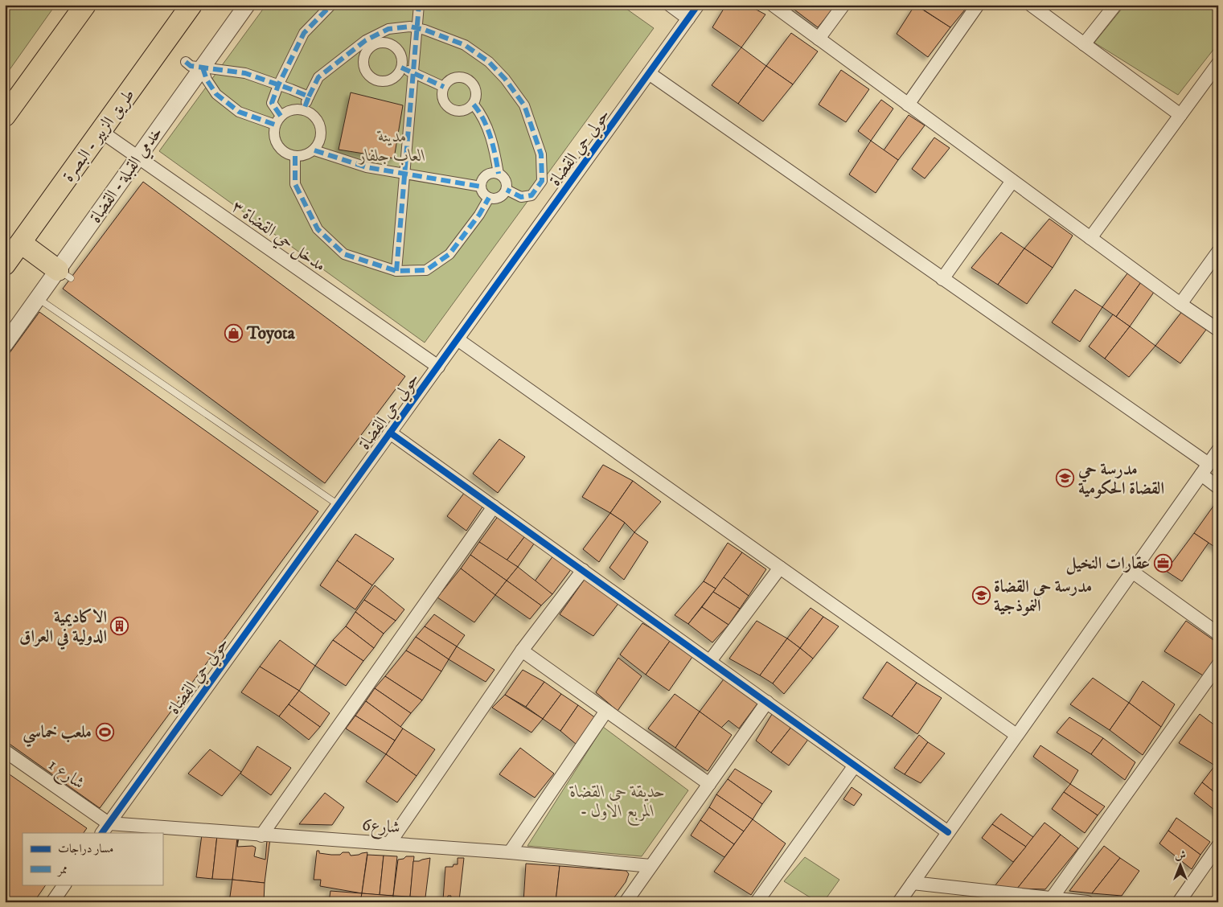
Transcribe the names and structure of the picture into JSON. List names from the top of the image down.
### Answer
{
  "streets": {
    "highway": ["طريق الزبير - البصرة"],
    "street": [
      "حولي حي القضاة",
      "خدمي القبلة - القضاة",
      "مدخل حي القضاة ٣",
      "شارع 1",
      "شارع6"
    ]
  },
  "crossings": [
    ["طريق الزبير - البصرة", "مدخل حي القضاة ٣"],
    ["حولي حي القضاة", "مدخل حي القضاة ٣"],
    ["حولي حي القضاة", "شارع 1"],
    ["حولي حي القضاة", "شارع6"],
    ["خدمي القبلة - القضاة", "مدخل حي القضاة ٣"],
    ["شارع 1", "شارع6"]
  ],
  "parks": ["مدينة العاب جلفار", "حديقة حي القضاة - المربع الاول"],
  "places": {
    "shop": ["Toyota"],
    "school or university": ["مدرسة حي القضاة الحكومية", "مدرسة حي القضاة النموذجية"],
    "office": ["عقارات النخيل"],
    "building": ["الاكاديمية الدولية في العراق"],
    "sports": ["ملعب خماسي"]
  },
  "legend": ["مسار دراجات", "ممر"],
  "north": "top"
}
